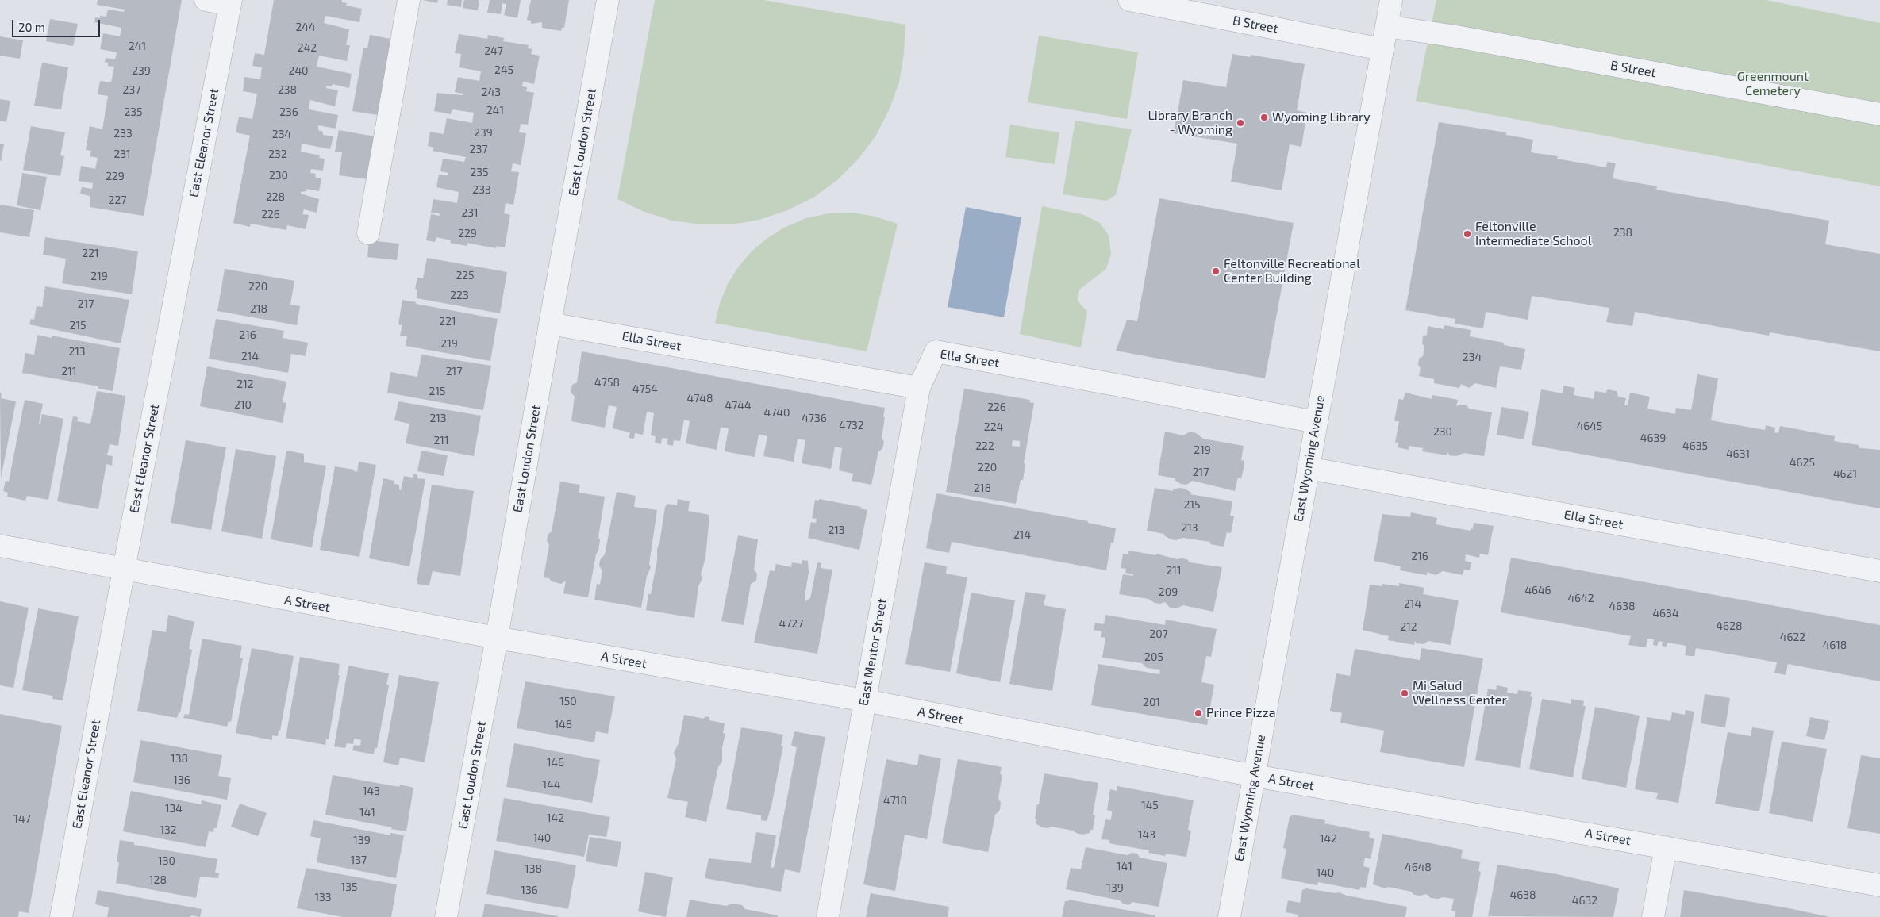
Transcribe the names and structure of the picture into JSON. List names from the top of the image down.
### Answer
{
  "streets": {
    "street": [
      "B Street",
      "East Loudon Street",
      "East Eleanor Street",
      "Ella Street",
      "East Wyoming Avenue",
      "A Street",
      "East Mentor Street"
    ]
  },
  "crossings": [
    ["B Street", "East Wyoming Avenue"],
    ["East Loudon Street", "Ella Street"],
    ["East Loudon Street", "A Street"],
    ["East Eleanor Street", "A Street"],
    ["Ella Street", "East Wyoming Avenue"],
    ["Ella Street", "East Mentor Street"],
    ["East Wyoming Avenue", "A Street"],
    ["A Street", "East Mentor Street"]
  ],
  "parks": ["Greenmount Cemetery"],
  "places": [
    "Wyoming Library",
    "Library Branch - Wyoming",
    "Feltonville Intermediate School",
    "Feltonville Recreational Center Building",
    "Mi Salud Wellness Center",
    "Prince Pizza"
  ],
  "house_numbers": [
    "244",
    "241",
    "242",
    "247",
    "245",
    "239",
    "240",
    "237",
    "238",
    "243",
    "241",
    "235",
    "236",
    "239",
    "233",
    "234",
    "237",
    "231",
    "232",
    "235",
    "230",
    "229",
    "233",
    "228",
    "227",
    "231",
    "226",
    "238",
    "229",
    "221",
    "225",
    "219",
    "220",
    "223",
    "217",
    "218",
    "221",
    "215",
    "216",
    "219",
    "213",
    "214",
    "234",
    "211",
    "217",
    "4758",
    "212",
    "4754",
    "215",
    "4748",
    "210",
    "4744",
    "226",
    "4740",
    "213",
    "4736",
    "4732",
    "4645",
    "224",
    "230",
    "4639",
    "211",
    "222",
    "4635",
    "219",
    "4631",
    "4625",
    "220",
    "217",
    "4621",
    "218",
    "215",
    "213",
    "213",
    "214",
    "216",
    "211",
    "4646",
    "209",
    "4642",
    "214",
    "4638",
    "4634",
    "4727",
    "4628",
    "212",
    "207",
    "4622",
    "4618",
    "205",
    "150",
    "201",
    "148",
    "138",
    "146",
    "136",
    "144",
    "143",
    "4718",
    "145",
    "134",
    "141",
    "142",
    "147",
    "132",
    "143",
    "140",
    "142",
    "139",
    "137",
    "130",
    "141",
    "4648",
    "138",
    "140",
    "128",
    "135",
    "139",
    "136",
    "4638",
    "133",
    "4632"
  ],
  "scale_bar": "20 m"
}
